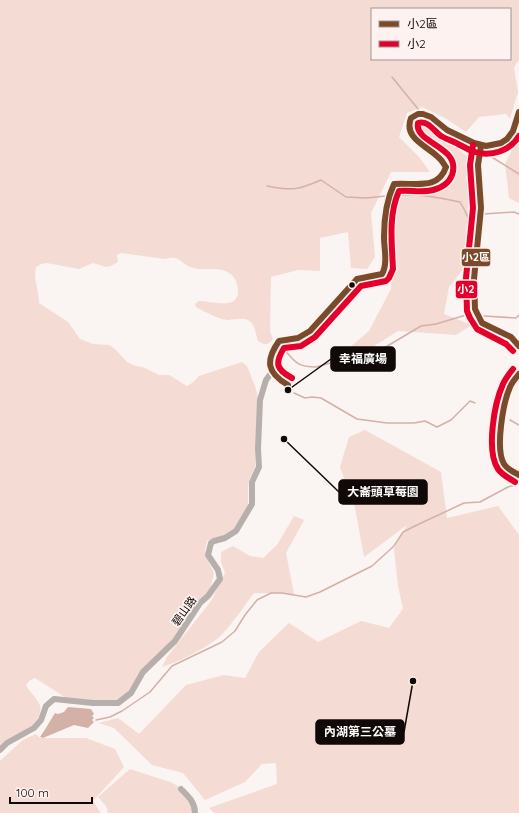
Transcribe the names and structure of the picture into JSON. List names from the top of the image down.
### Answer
{
  "streets": {
    "street": ["碧山路"]
  },
  "places": ["幸福廣場", "大崙頭草莓園", "內湖第三公墓"],
  "lines": ["transit line 小2區", "transit line 小2"],
  "legend": ["小2區", "小2"],
  "scale_bar": "100 m"
}
